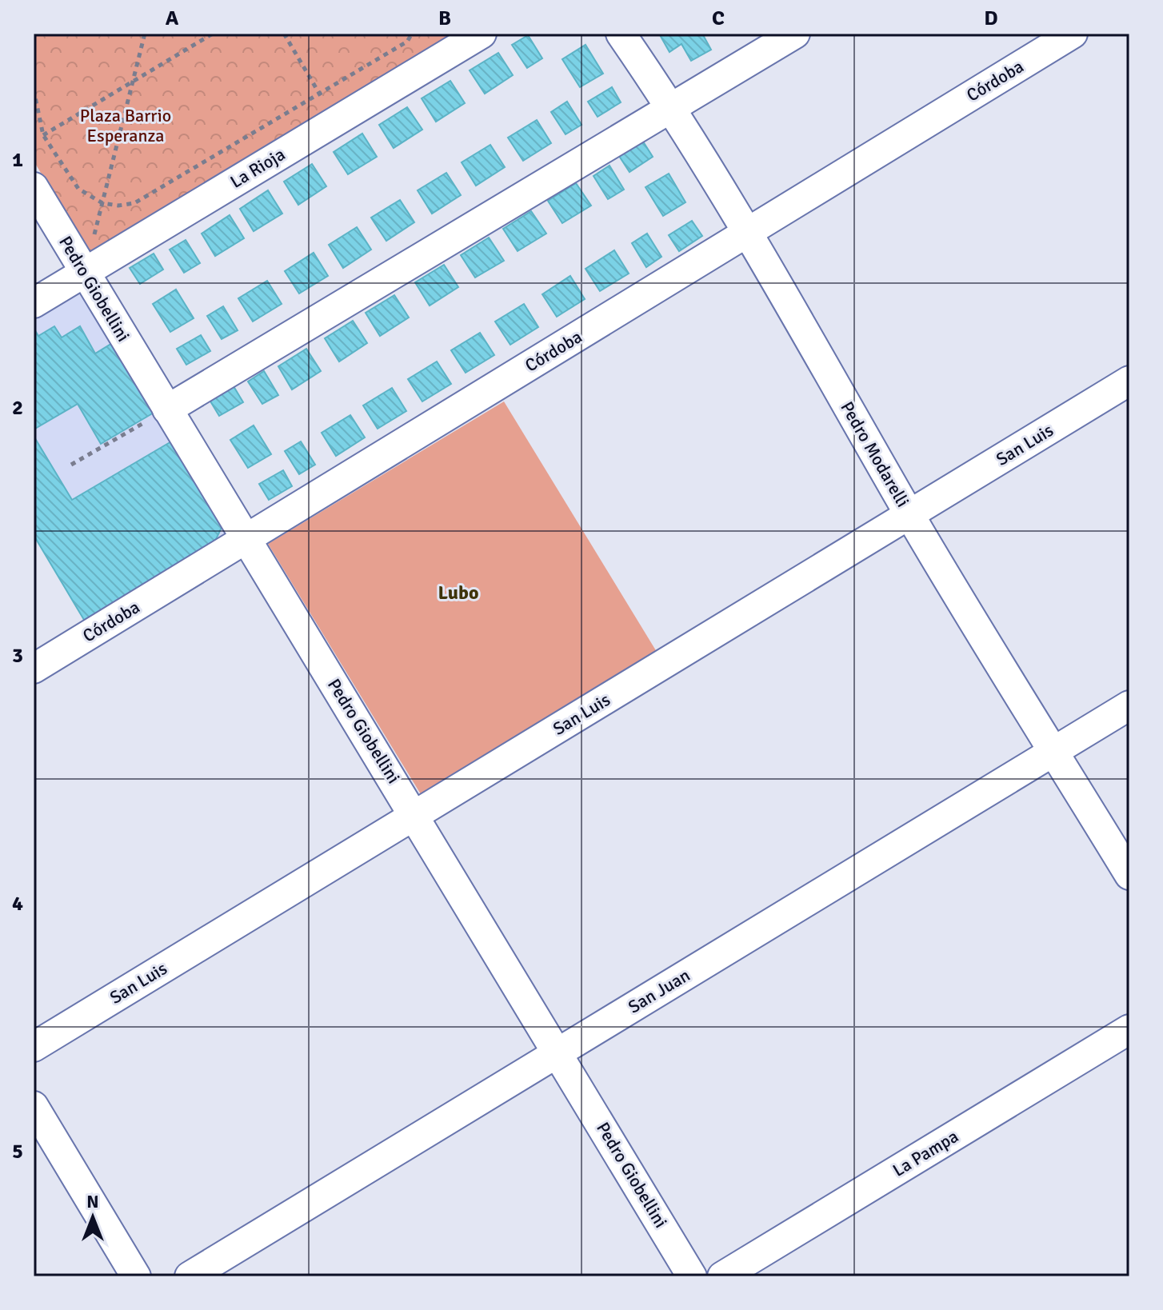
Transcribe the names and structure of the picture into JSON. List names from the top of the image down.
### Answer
{
  "streets": {
    "street": [
      "Córdoba",
      "La Rioja",
      "Pedro Giobellini",
      "San Luis",
      "Pedro Modarelli",
      "San Juan",
      "La Pampa"
    ]
  },
  "crossings": [
    ["Córdoba", "Pedro Giobellini"],
    ["Córdoba", "Pedro Modarelli"],
    ["La Rioja", "Pedro Giobellini"],
    ["Pedro Giobellini", "San Luis"],
    ["Pedro Giobellini", "San Juan"],
    ["San Luis", "Pedro Modarelli"],
    ["Pedro Modarelli", "San Juan"]
  ],
  "districts": ["Lubo"],
  "parks": ["Plaza Barrio Esperanza"],
  "north": "top",
  "grid": {
    "columns": [
      "A",
      "B",
      "C",
      "D"
    ],
    "rows": [
      "1",
      "2",
      "3",
      "4",
      "5"
    ]
  }
}
